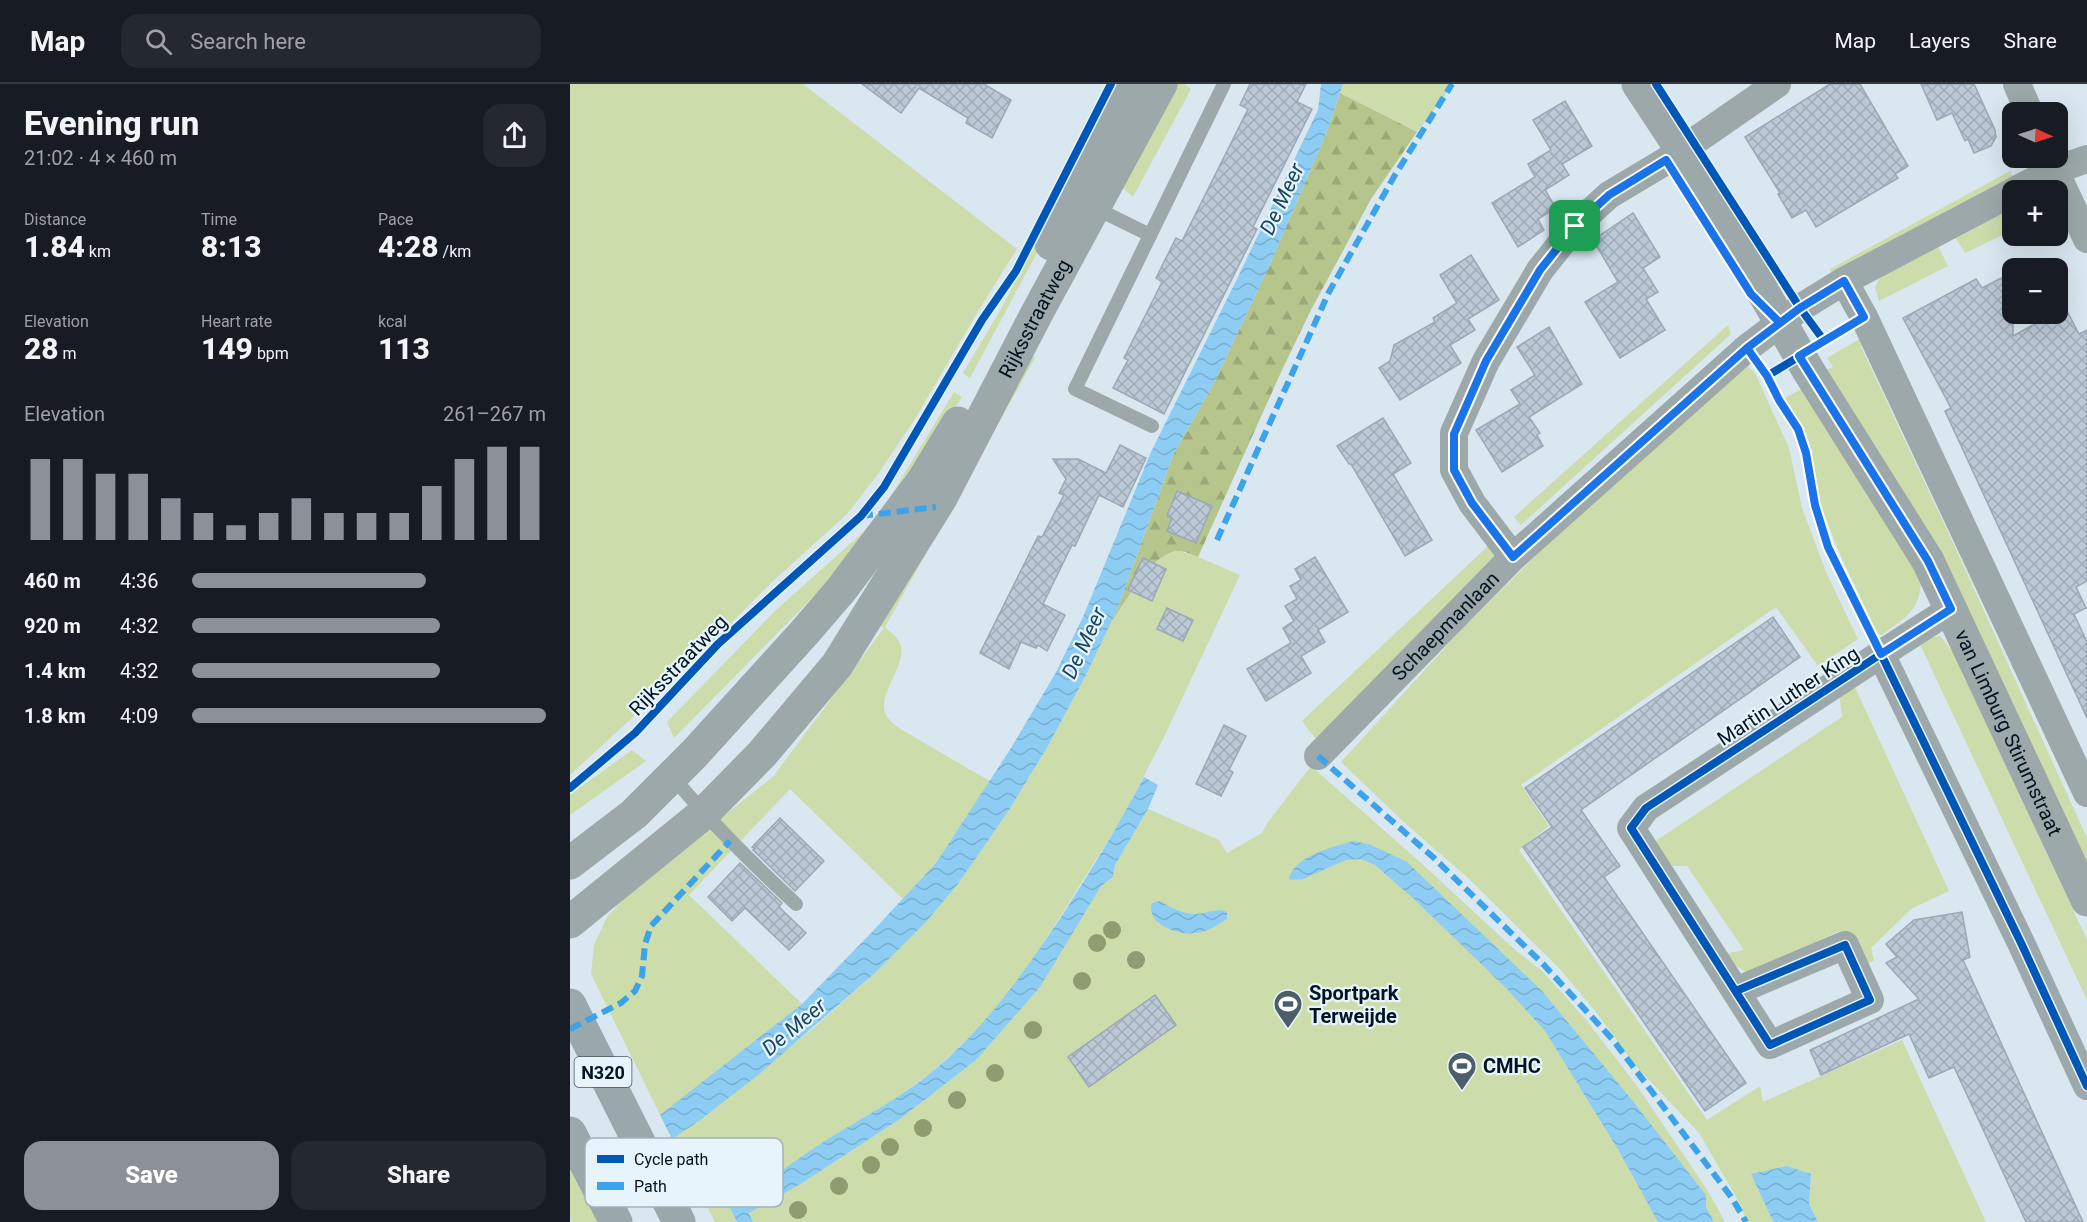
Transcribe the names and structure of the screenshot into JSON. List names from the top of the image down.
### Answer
{
  "streets": {
    "highway": ["N320"],
    "street": [
      "Rijksstraatweg",
      "Schaepmanlaan",
      "Martin Luther King",
      "van Limburg Stirumstraat"
    ]
  },
  "crossings": [
    ["Schaepmanlaan", "van Limburg Stirumstraat"],
    ["Martin Luther King", "van Limburg Stirumstraat"]
  ],
  "water": ["De Meer"],
  "places": {
    "sports": ["Sportpark Terweijde", "CMHC"]
  },
  "legend": ["Cycle path", "Path"],
  "north": "right",
  "page": {
    "header": "Map",
    "search": "Search here",
    "nav": ["Map", "Layers", "Share"],
    "heading": ["Evening run", "21:02 · 4 × 460 m"],
    "map_buttons": ["+", "−"],
    "stats": [
      ["Distance", "1.84 km"],
      ["Time", "8:13"],
      ["Pace", "4:28 /km"],
      ["Elevation", "28 m"],
      ["Heart rate", "149 bpm"],
      ["kcal", "113"]
    ],
    "chart": ["Elevation", "261–267 m"],
    "list": [
      {
        "name": "460 m",
        "note": "4:36"
      },
      {
        "name": "920 m",
        "note": "4:32"
      },
      {
        "name": "1.4 km",
        "note": "4:32"
      },
      {
        "name": "1.8 km",
        "note": "4:09"
      }
    ],
    "buttons": ["Save", "Share"]
  }
}
